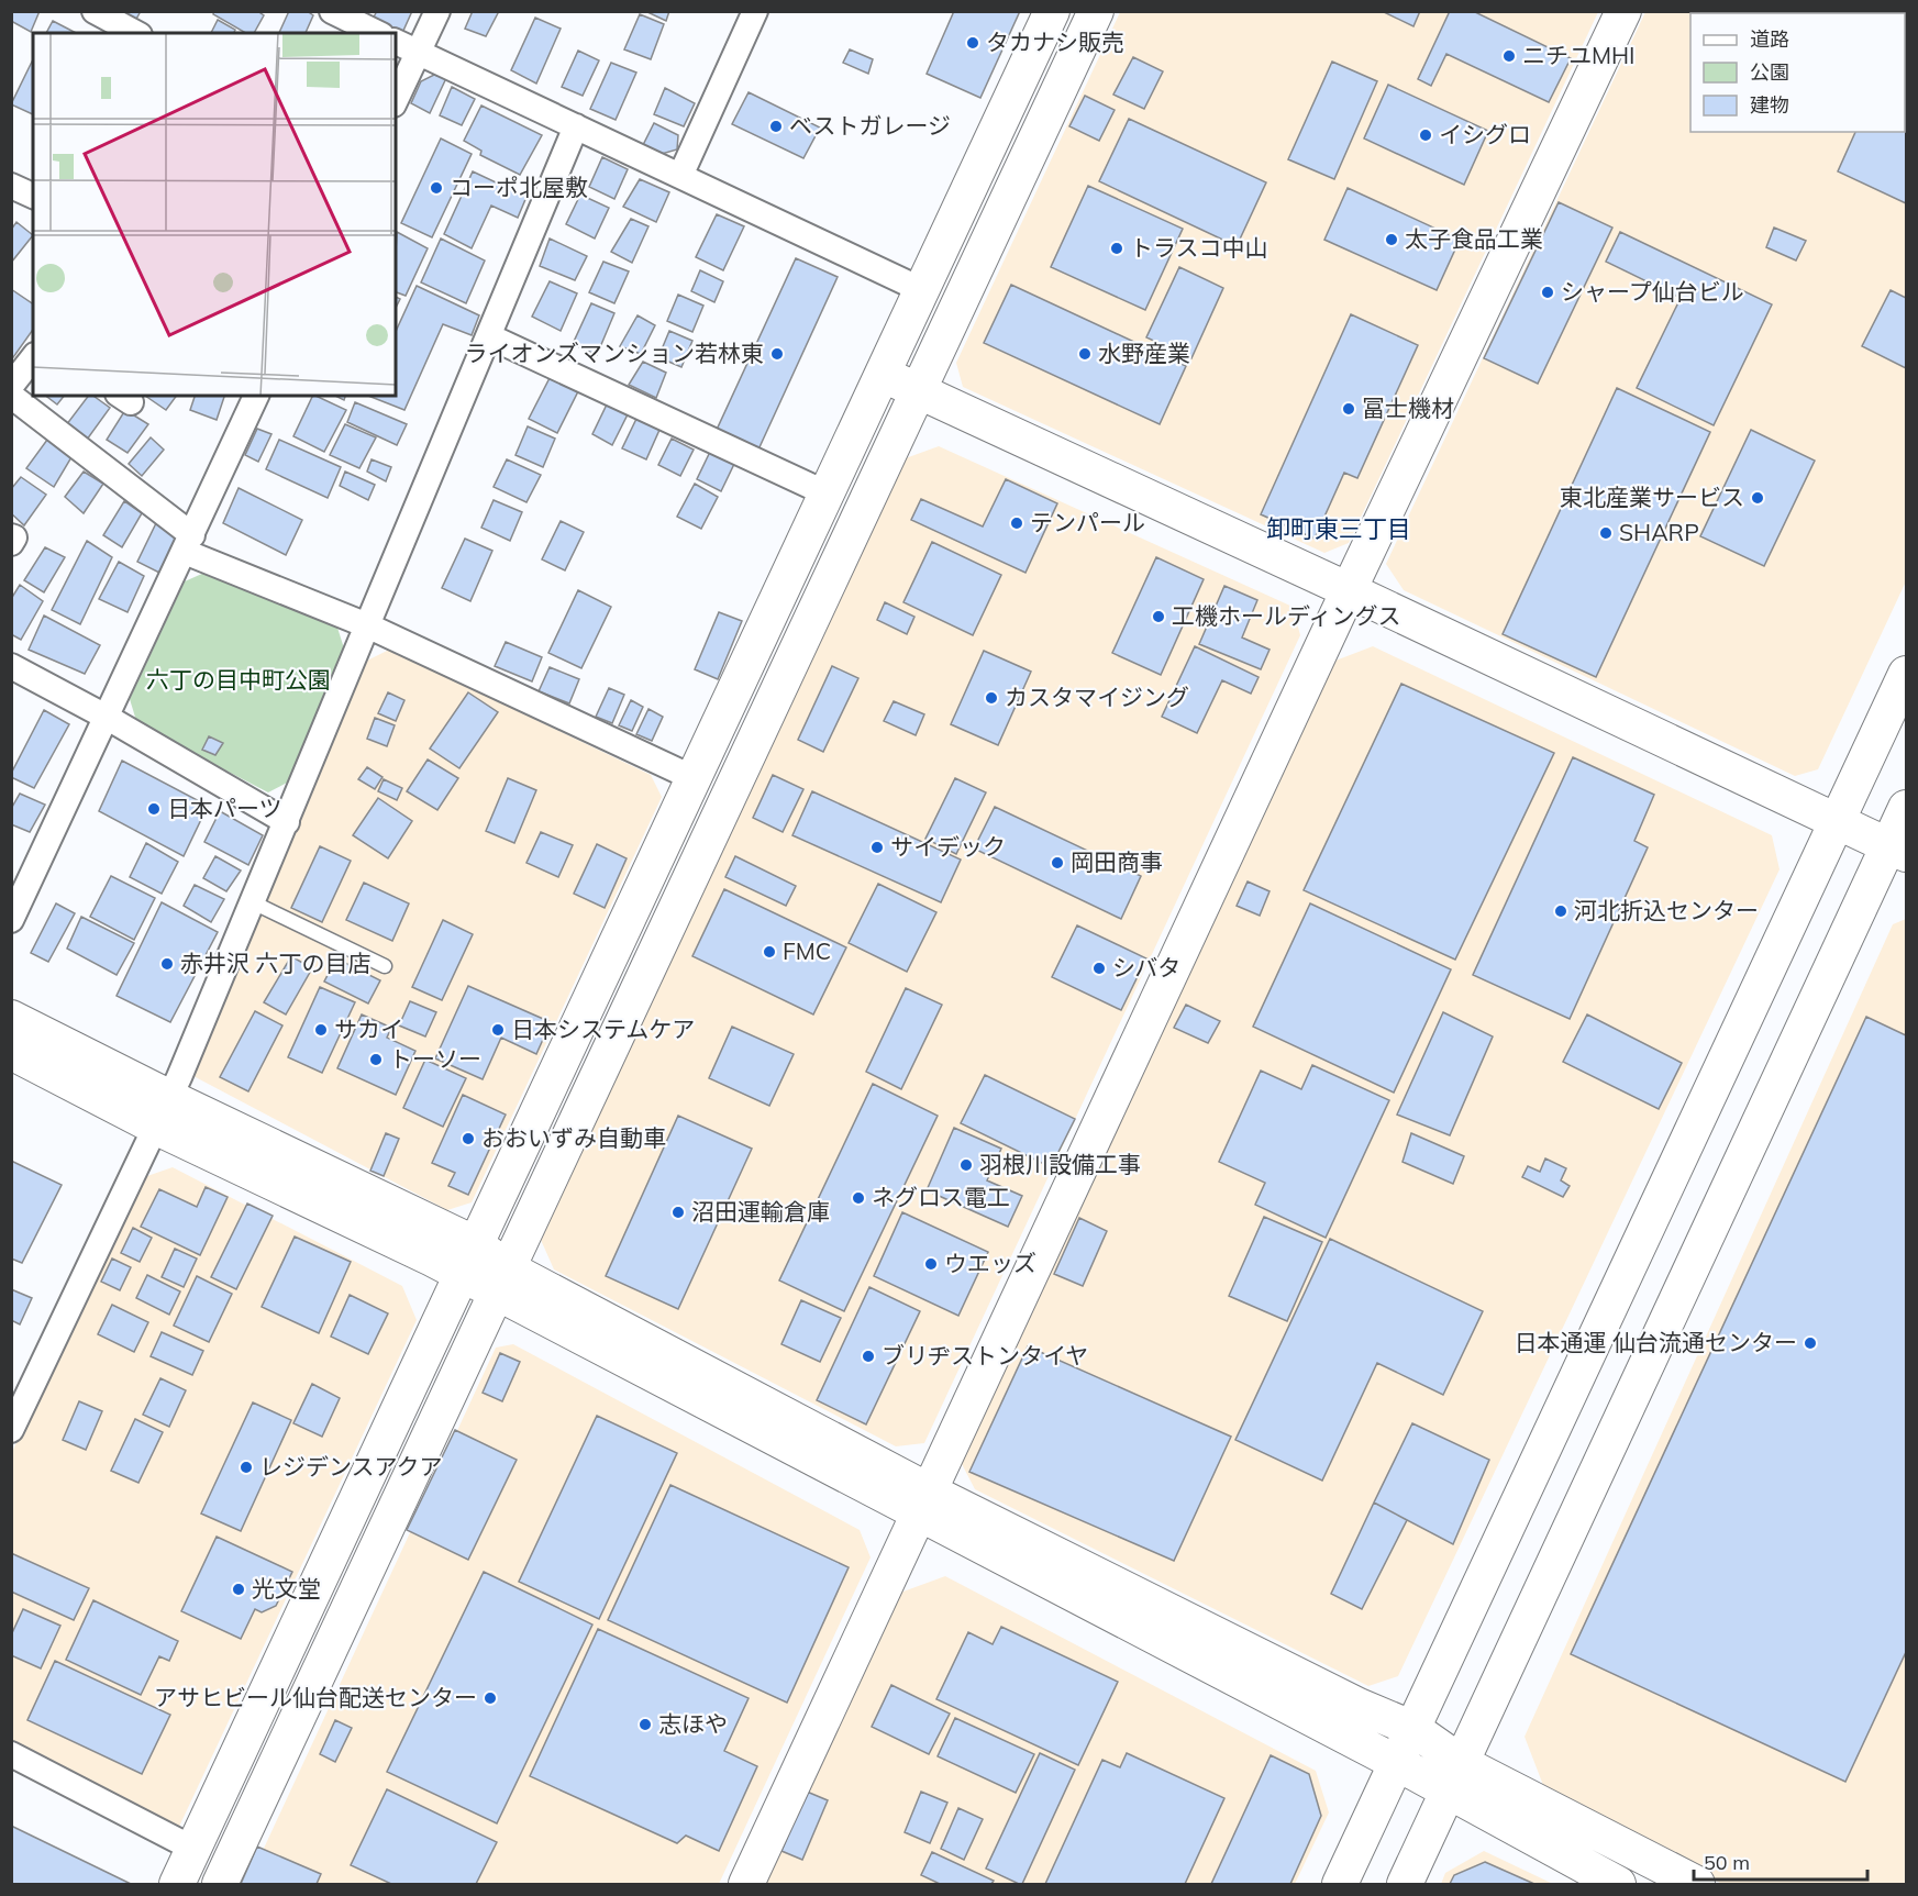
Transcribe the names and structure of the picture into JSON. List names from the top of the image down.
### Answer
{
  "districts": ["卸町東三丁目"],
  "parks": ["六丁の目中町公園"],
  "places": [
    "タカナシ販売",
    "ニチユMHI",
    "ベストガレージ",
    "イシグロ",
    "コーポ北屋敷",
    "太子食品工業",
    "トラスコ中山",
    "シャープ仙台ビル",
    "ライオンズマンション若林東",
    "水野産業",
    "冨士機材",
    "東北産業サービス",
    "テンパール",
    "SHARP",
    "工機ホールディングス",
    "カスタマイジング",
    "日本パーツ",
    "サイデック",
    "岡田商事",
    "河北折込センター",
    "FMC",
    "赤井沢 六丁の目店",
    "シバタ",
    "サカイ",
    "日本システムケア",
    "トーソー",
    "おおいずみ自動車",
    "羽根川設備工事",
    "ネグロス電工",
    "沼田運輸倉庫",
    "ウエッズ",
    "日本通運 仙台流通センター",
    "ブリヂストンタイヤ",
    "レジデンスアクア",
    "光文堂",
    "アサヒビール仙台配送センター",
    "志ほや"
  ],
  "legend": ["道路", "公園", "建物"],
  "scale_bar": "50 m"
}
